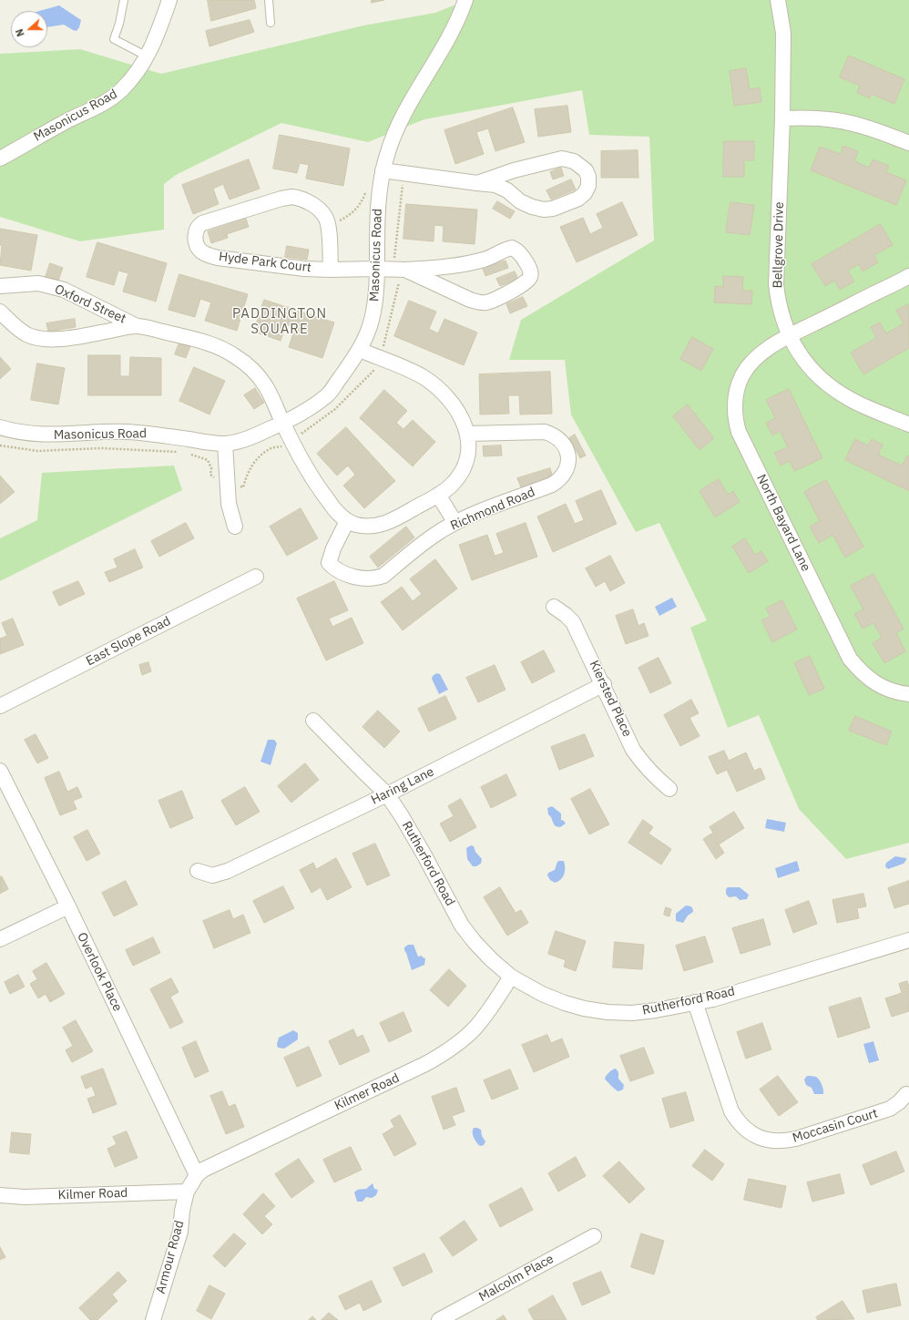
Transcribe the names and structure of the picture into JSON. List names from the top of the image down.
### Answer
{
  "streets": {
    "street": [
      "Masonicus Road",
      "Bellgrove Drive",
      "Hyde Park Court",
      "Oxford Street",
      "Richmond Road",
      "North Bayard Lane",
      "East Slope Road",
      "Kiersted Place",
      "Haring Lane",
      "Rutherford Road",
      "Overlook Place",
      "Kilmer Road",
      "Moccasin Court",
      "Armour Road",
      "Malcolm Place"
    ]
  },
  "crossings": [
    ["Masonicus Road", "Hyde Park Court"],
    ["Bellgrove Drive", "North Bayard Lane"],
    ["Kiersted Place", "Haring Lane"],
    ["Haring Lane", "Rutherford Road"],
    ["Rutherford Road", "Kilmer Road"],
    ["Rutherford Road", "Moccasin Court"],
    ["Overlook Place", "Kilmer Road"],
    ["Overlook Place", "Armour Road"],
    ["Kilmer Road", "Armour Road"]
  ],
  "districts": ["PADDINGTON SQUARE"],
  "north": "left"
}
